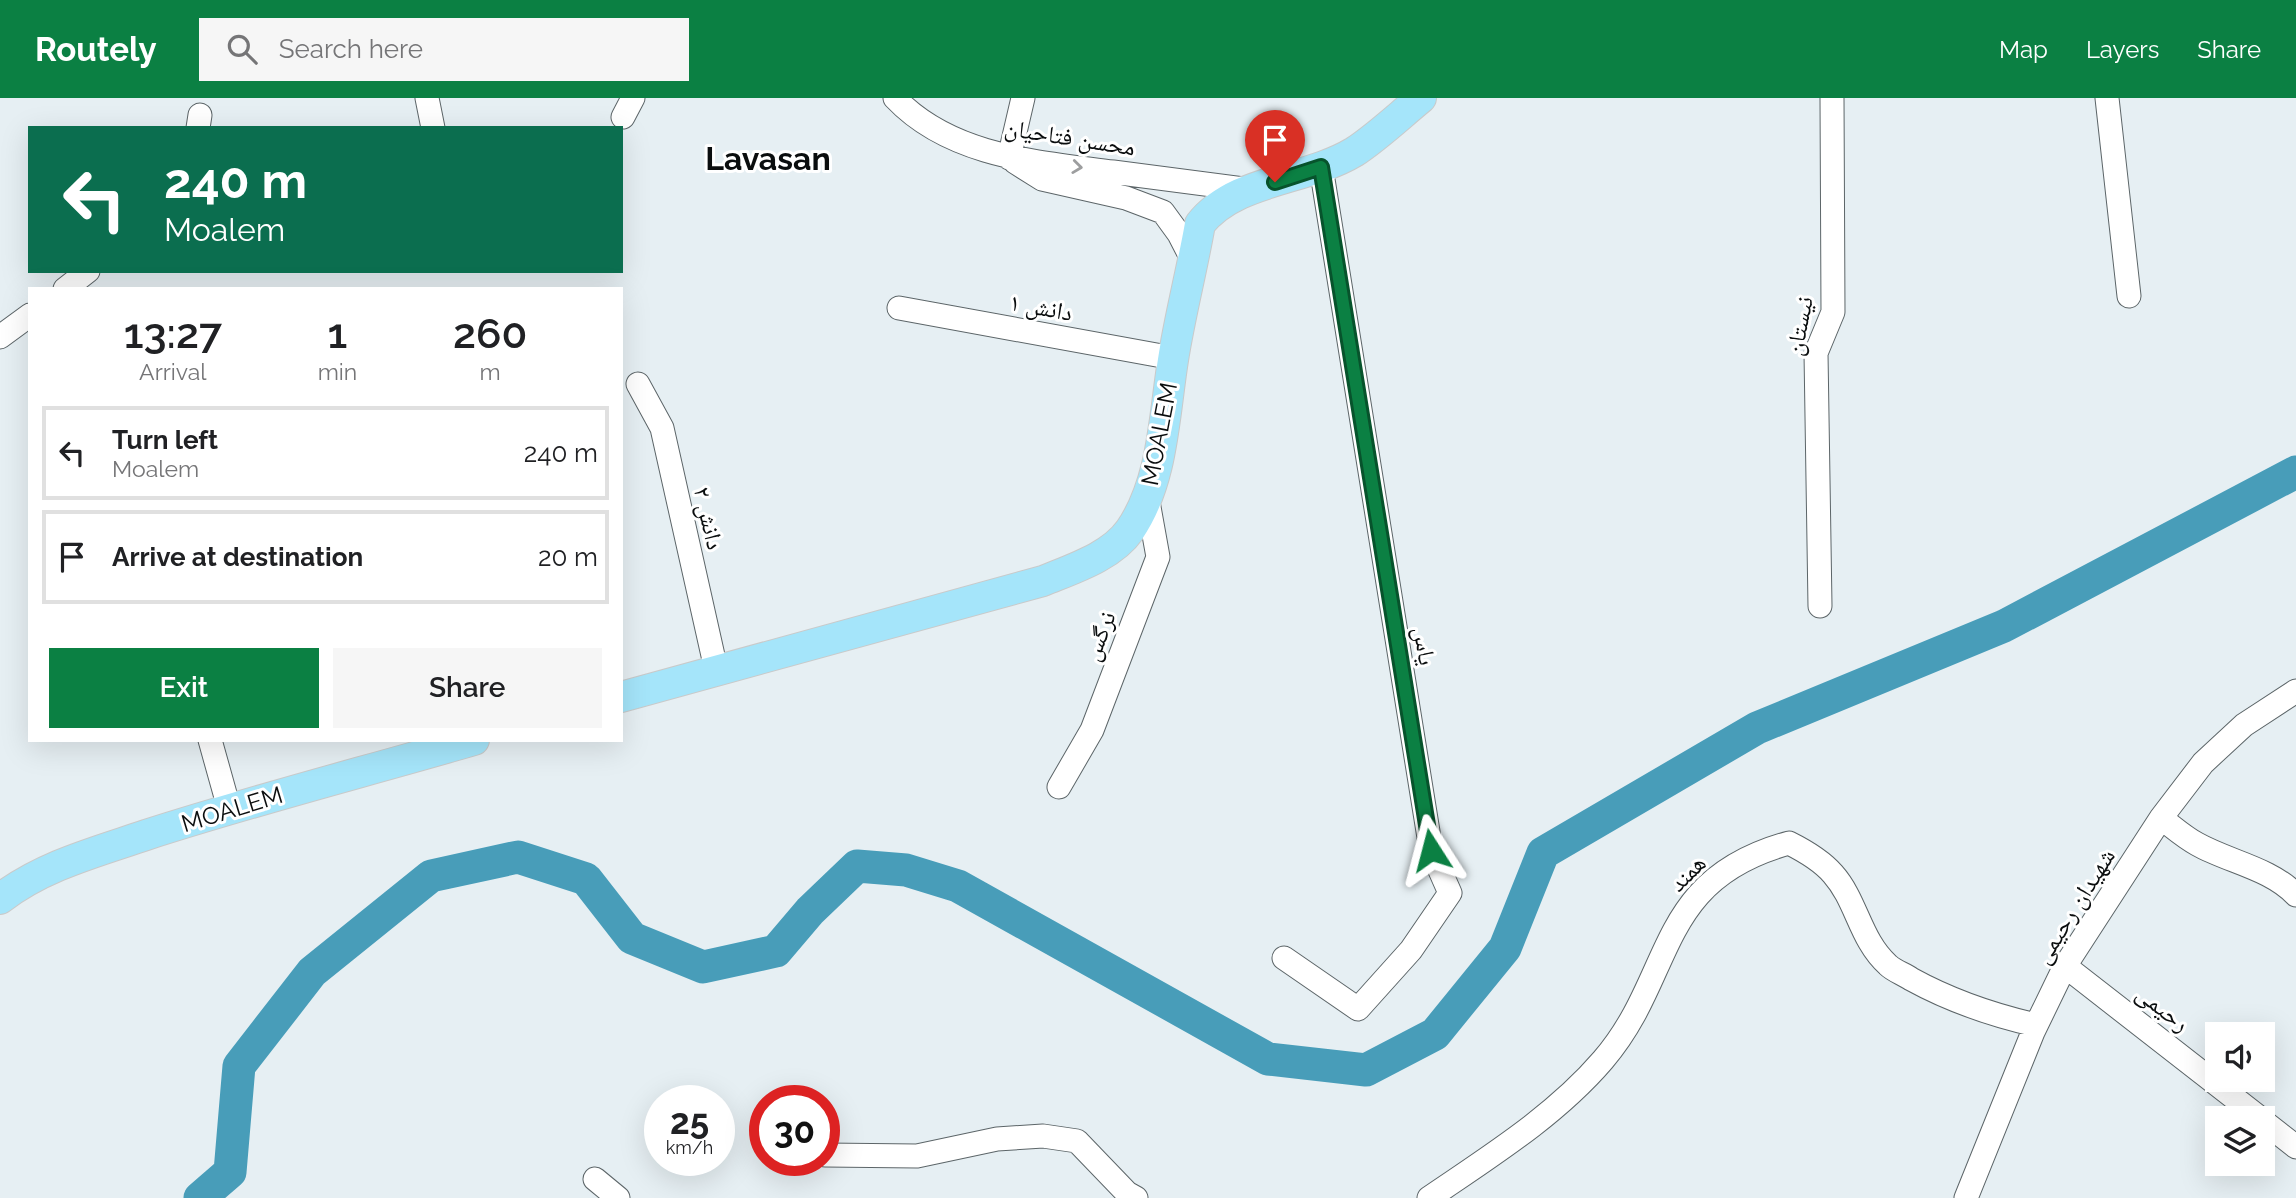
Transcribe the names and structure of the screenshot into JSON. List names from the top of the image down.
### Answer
{
  "streets": {
    "main road": ["MOALEM"],
    "street": [
      "محسن فتاحیان",
      "دانش ۱",
      "نیستان",
      "دانش ۲",
      "نرگس",
      "یاس",
      "همند",
      "شهیدان رحیمی",
      "رحیمی"
    ]
  },
  "crossings": [
    ["محسن فتاحیان", "MOALEM"],
    ["دانش ۱", "MOALEM"],
    ["MOALEM", "دانش ۲"],
    ["MOALEM", "نرگس"],
    ["MOALEM", "یاس"],
    ["همند", "شهیدان رحیمی"],
    ["شهیدان رحیمی", "رحیمی"]
  ],
  "one_way": ["محسن فتاحیان"],
  "districts": ["Lavasan"],
  "page": {
    "header": "Routely",
    "search": "Search here",
    "nav": ["Map", "Layers", "Share"],
    "turn": ["240 m", "Moalem"],
    "eta": [
      "13:27",
      "Arrival",
      "1",
      "min",
      "260",
      "m"
    ],
    "list": [
      {
        "name": "Turn left",
        "note": "Moalem",
        "value": "240 m"
      },
      {
        "name": "Arrive at destination",
        "value": "20 m"
      }
    ],
    "buttons": ["Exit", "Share"],
    "speed": "25 km/h",
    "limit": "30"
  }
}
